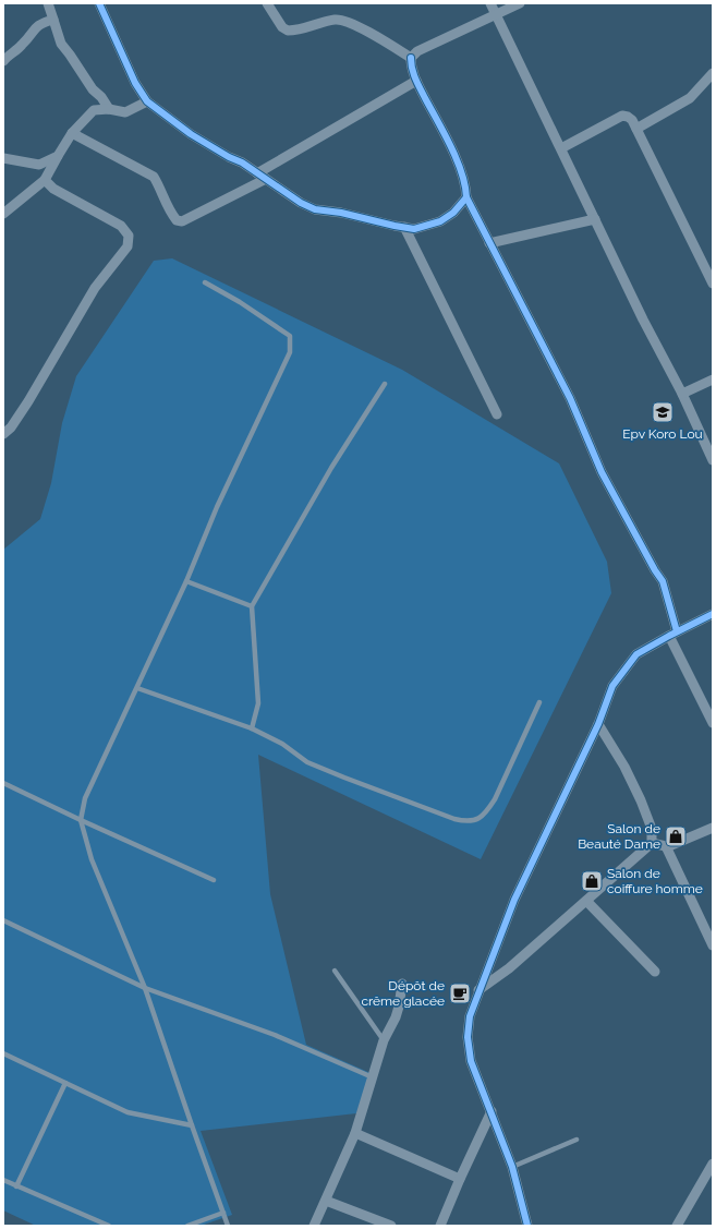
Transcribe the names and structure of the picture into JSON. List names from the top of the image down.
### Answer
{
  "places": {
    "school or university": ["Epv Koro Lou"],
    "shop": ["Salon de Beauté Dame", "Salon de coiffure homme"],
    "cafe": ["Dépôt de crême glacée"]
  }
}
